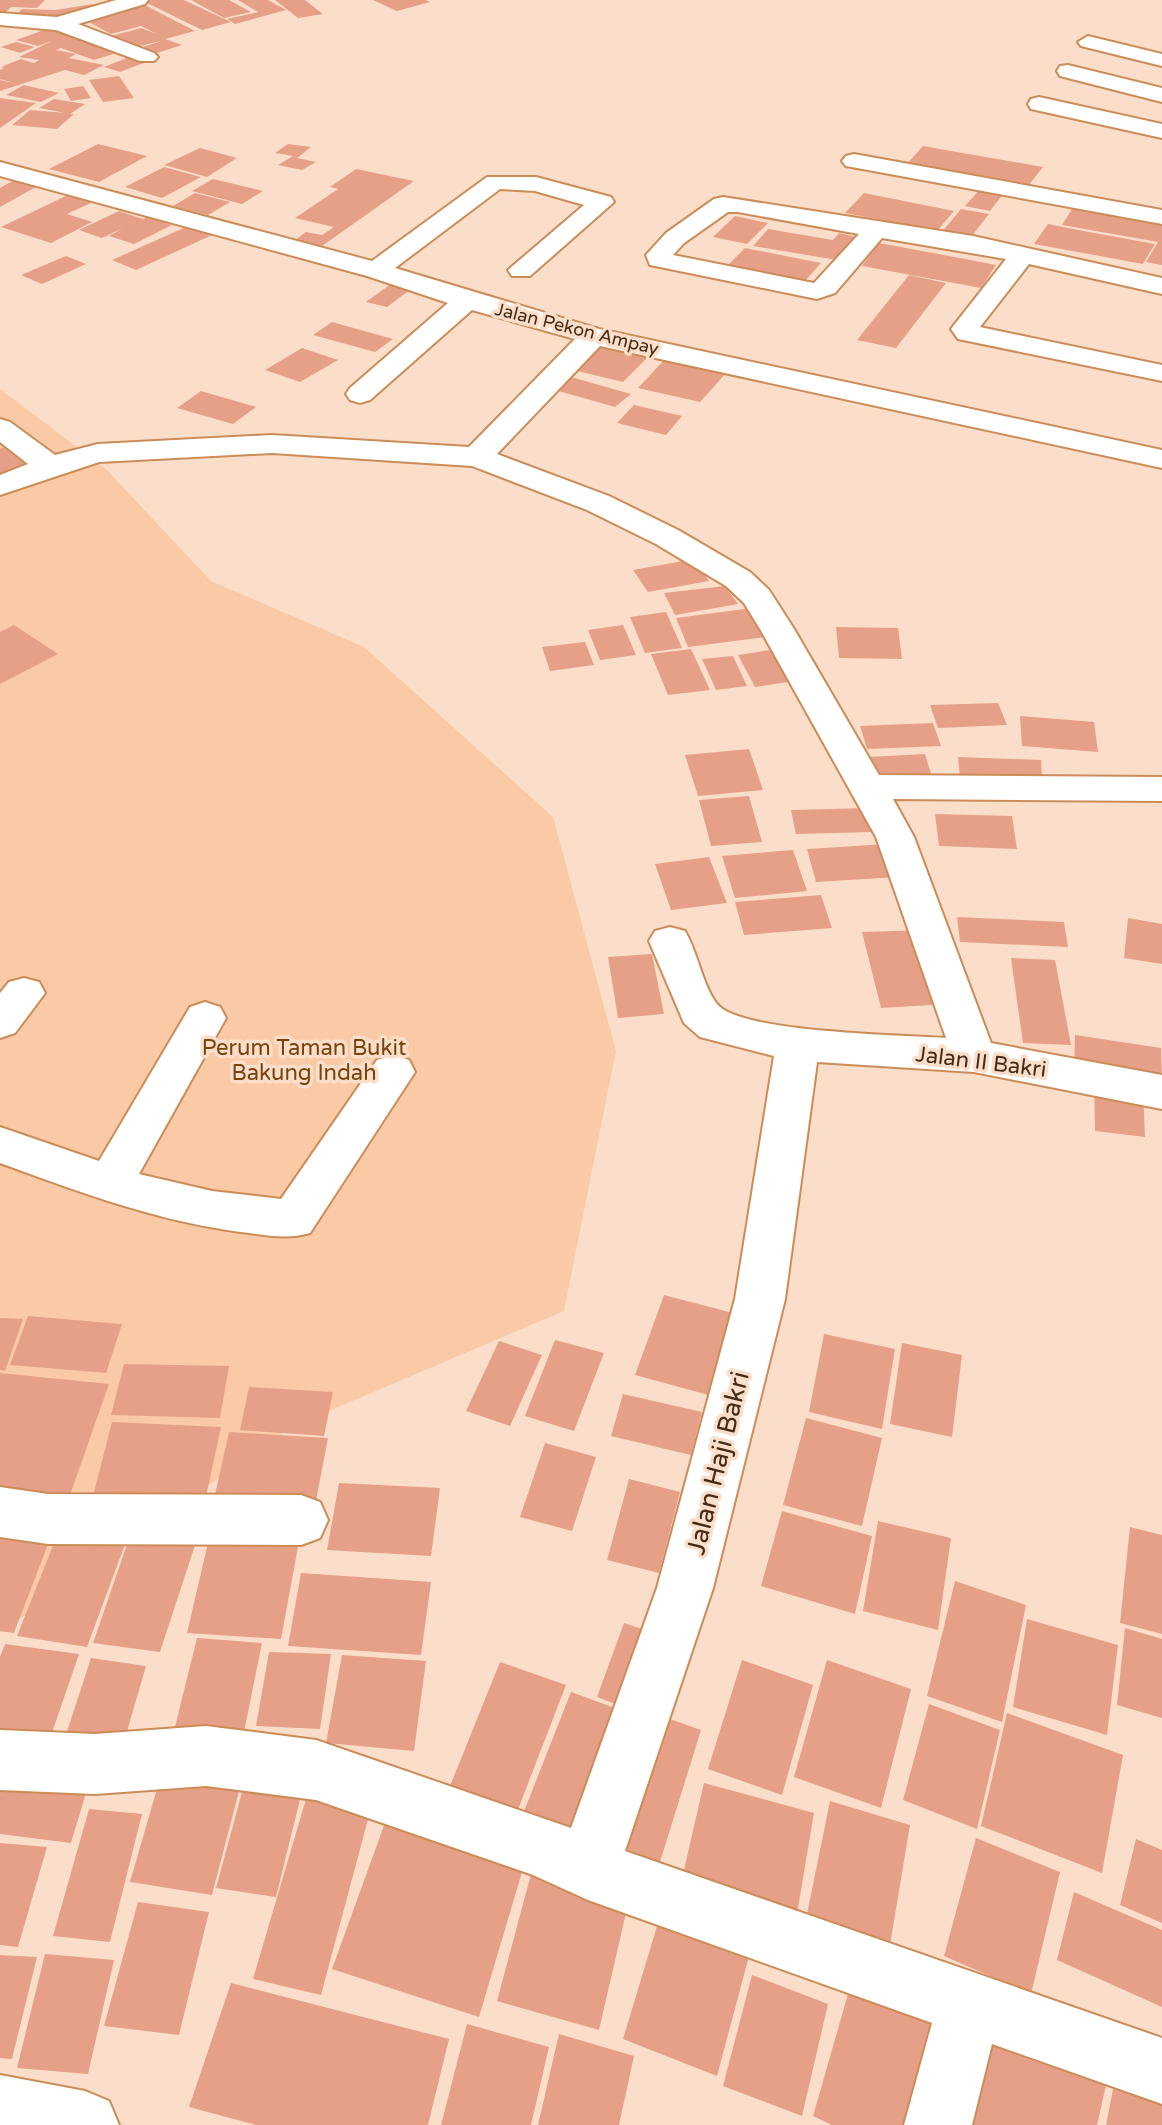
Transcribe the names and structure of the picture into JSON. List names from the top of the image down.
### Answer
{
  "streets": {
    "street": ["Jalan Pekon Ampay", "Jalan II Bakri", "Jalan Haji Bakri"]
  },
  "crossings": [
    ["Jalan II Bakri", "Jalan Haji Bakri"]
  ],
  "parks": ["Perum Taman Bukit Bakung Indah"]
}
